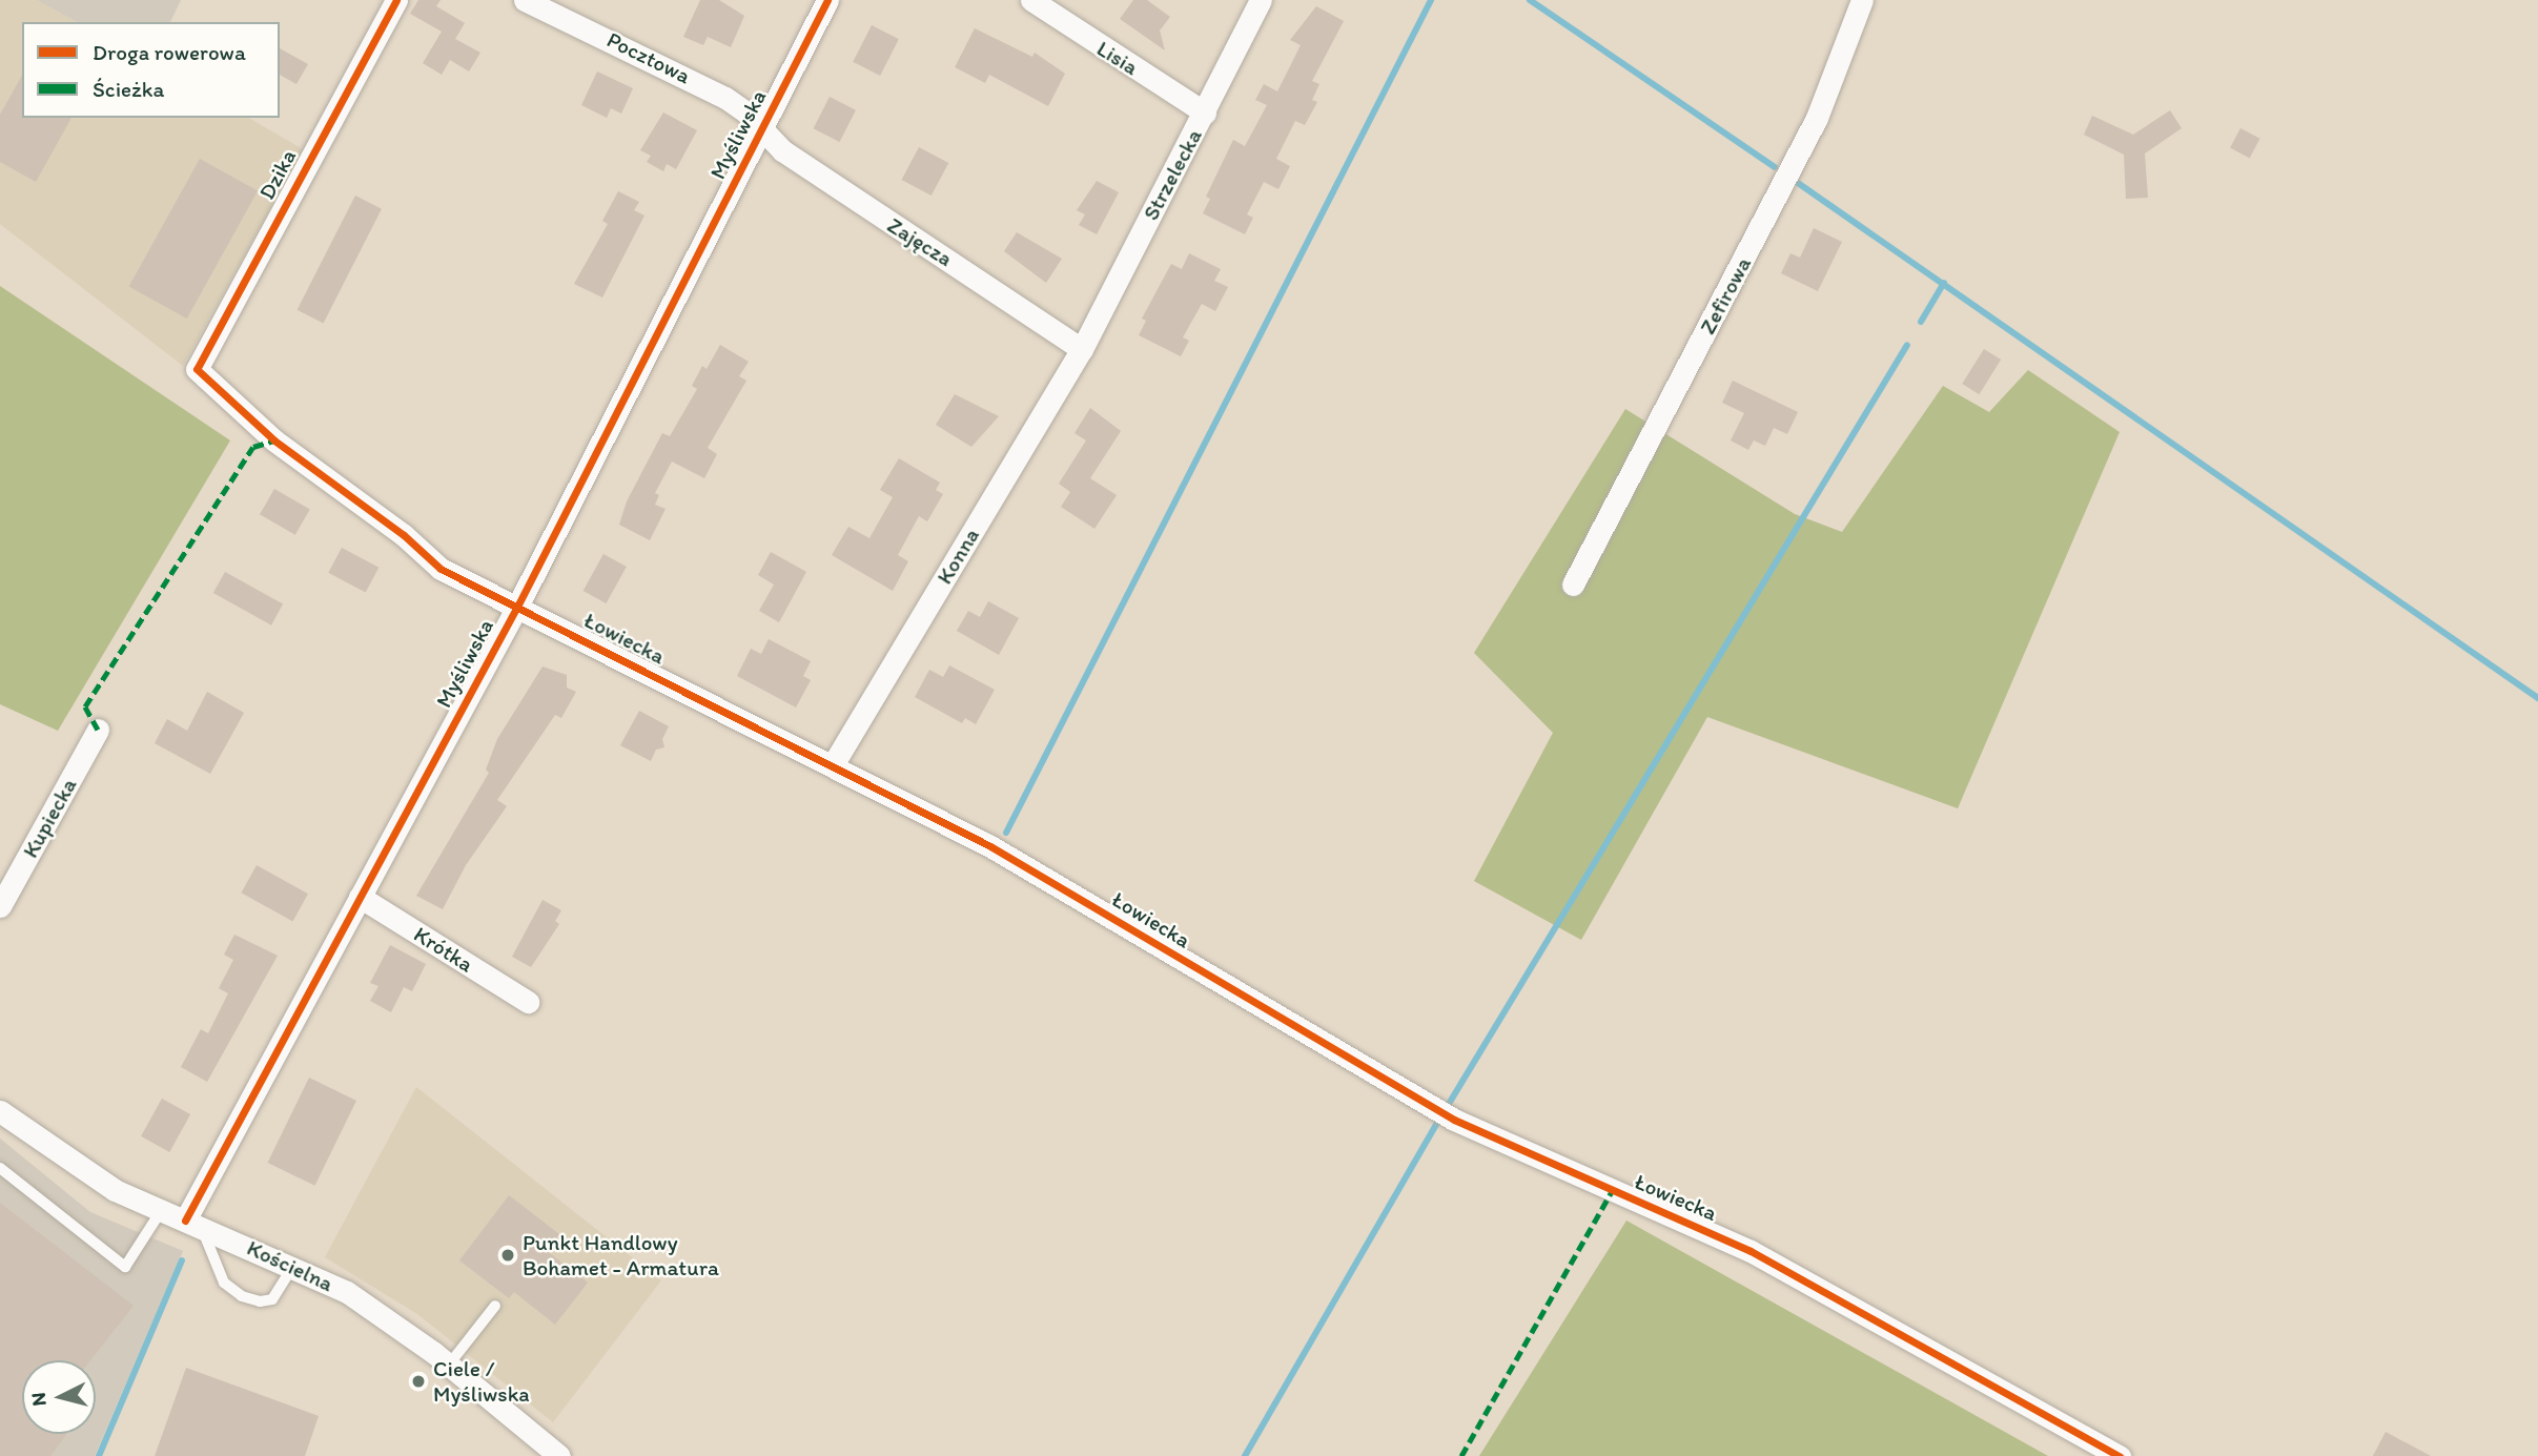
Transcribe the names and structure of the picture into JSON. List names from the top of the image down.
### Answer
{
  "streets": {
    "street": [
      "Pocztowa",
      "Lisia",
      "Myśliwska",
      "Dzika",
      "Strzelecka",
      "Zajęcza",
      "Zefirowa",
      "Konna",
      "Łowiecka",
      "Kupiecka",
      "Krótka",
      "Kościelna"
    ]
  },
  "crossings": [
    ["Pocztowa", "Myśliwska"],
    ["Pocztowa", "Zajęcza"],
    ["Lisia", "Strzelecka"],
    ["Myśliwska", "Zajęcza"],
    ["Myśliwska", "Łowiecka"],
    ["Myśliwska", "Krótka"],
    ["Myśliwska", "Kościelna"],
    ["Dzika", "Łowiecka"],
    ["Strzelecka", "Zajęcza"],
    ["Strzelecka", "Konna"],
    ["Zajęcza", "Konna"],
    ["Konna", "Łowiecka"]
  ],
  "places": ["Punkt Handlowy Bohamet - Armatura", "Ciele / Myśliwska"],
  "legend": ["Droga rowerowa", "Ścieżka"],
  "north": "left"
}
